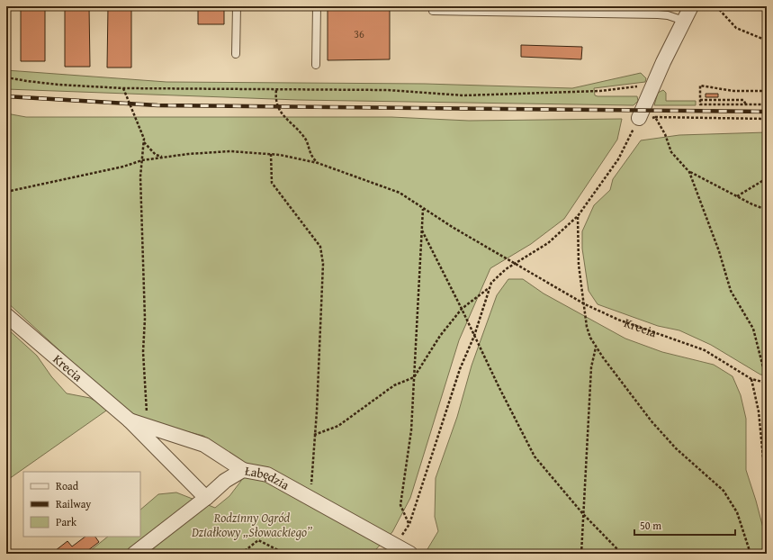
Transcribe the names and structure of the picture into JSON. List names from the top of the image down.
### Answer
{
  "streets": {
    "street": ["Krecia", "Łabędzia"]
  },
  "crossings": [
    ["Krecia", "Łabędzia"]
  ],
  "parks": ["Rodzinny Ogród Działkowy „Słowackiego”"],
  "house_numbers": ["36"],
  "legend": ["Road", "Railway", "Park"],
  "scale_bar": "50 m"
}
